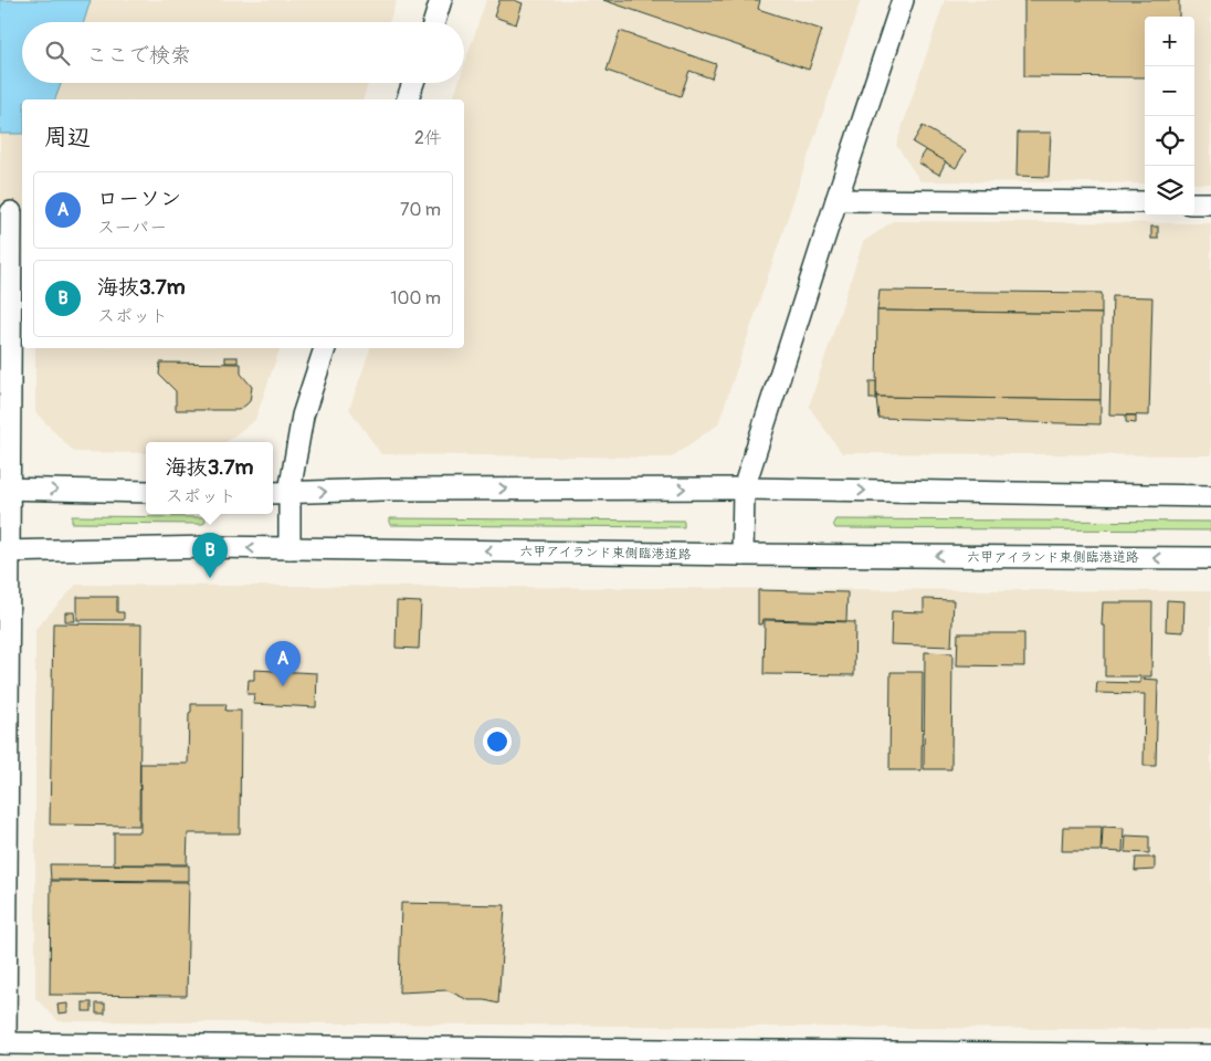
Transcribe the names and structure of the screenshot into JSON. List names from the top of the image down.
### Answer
{
  "streets": {
    "street": ["六甲アイランド東側臨港道路"]
  },
  "page": {
    "map_buttons": ["+", "−"],
    "search": "ここで検索",
    "heading": ["周辺", "2件"],
    "list": [
      {
        "mark": "A",
        "name": "ローソン",
        "note": "スーパー",
        "value": "70 m"
      },
      {
        "mark": "B",
        "name": "海抜3.7m",
        "note": "スポット",
        "value": "100 m"
      }
    ],
    "popup": ["海抜3.7m", "スポット"],
    "pins": ["B", "A"]
  }
}
